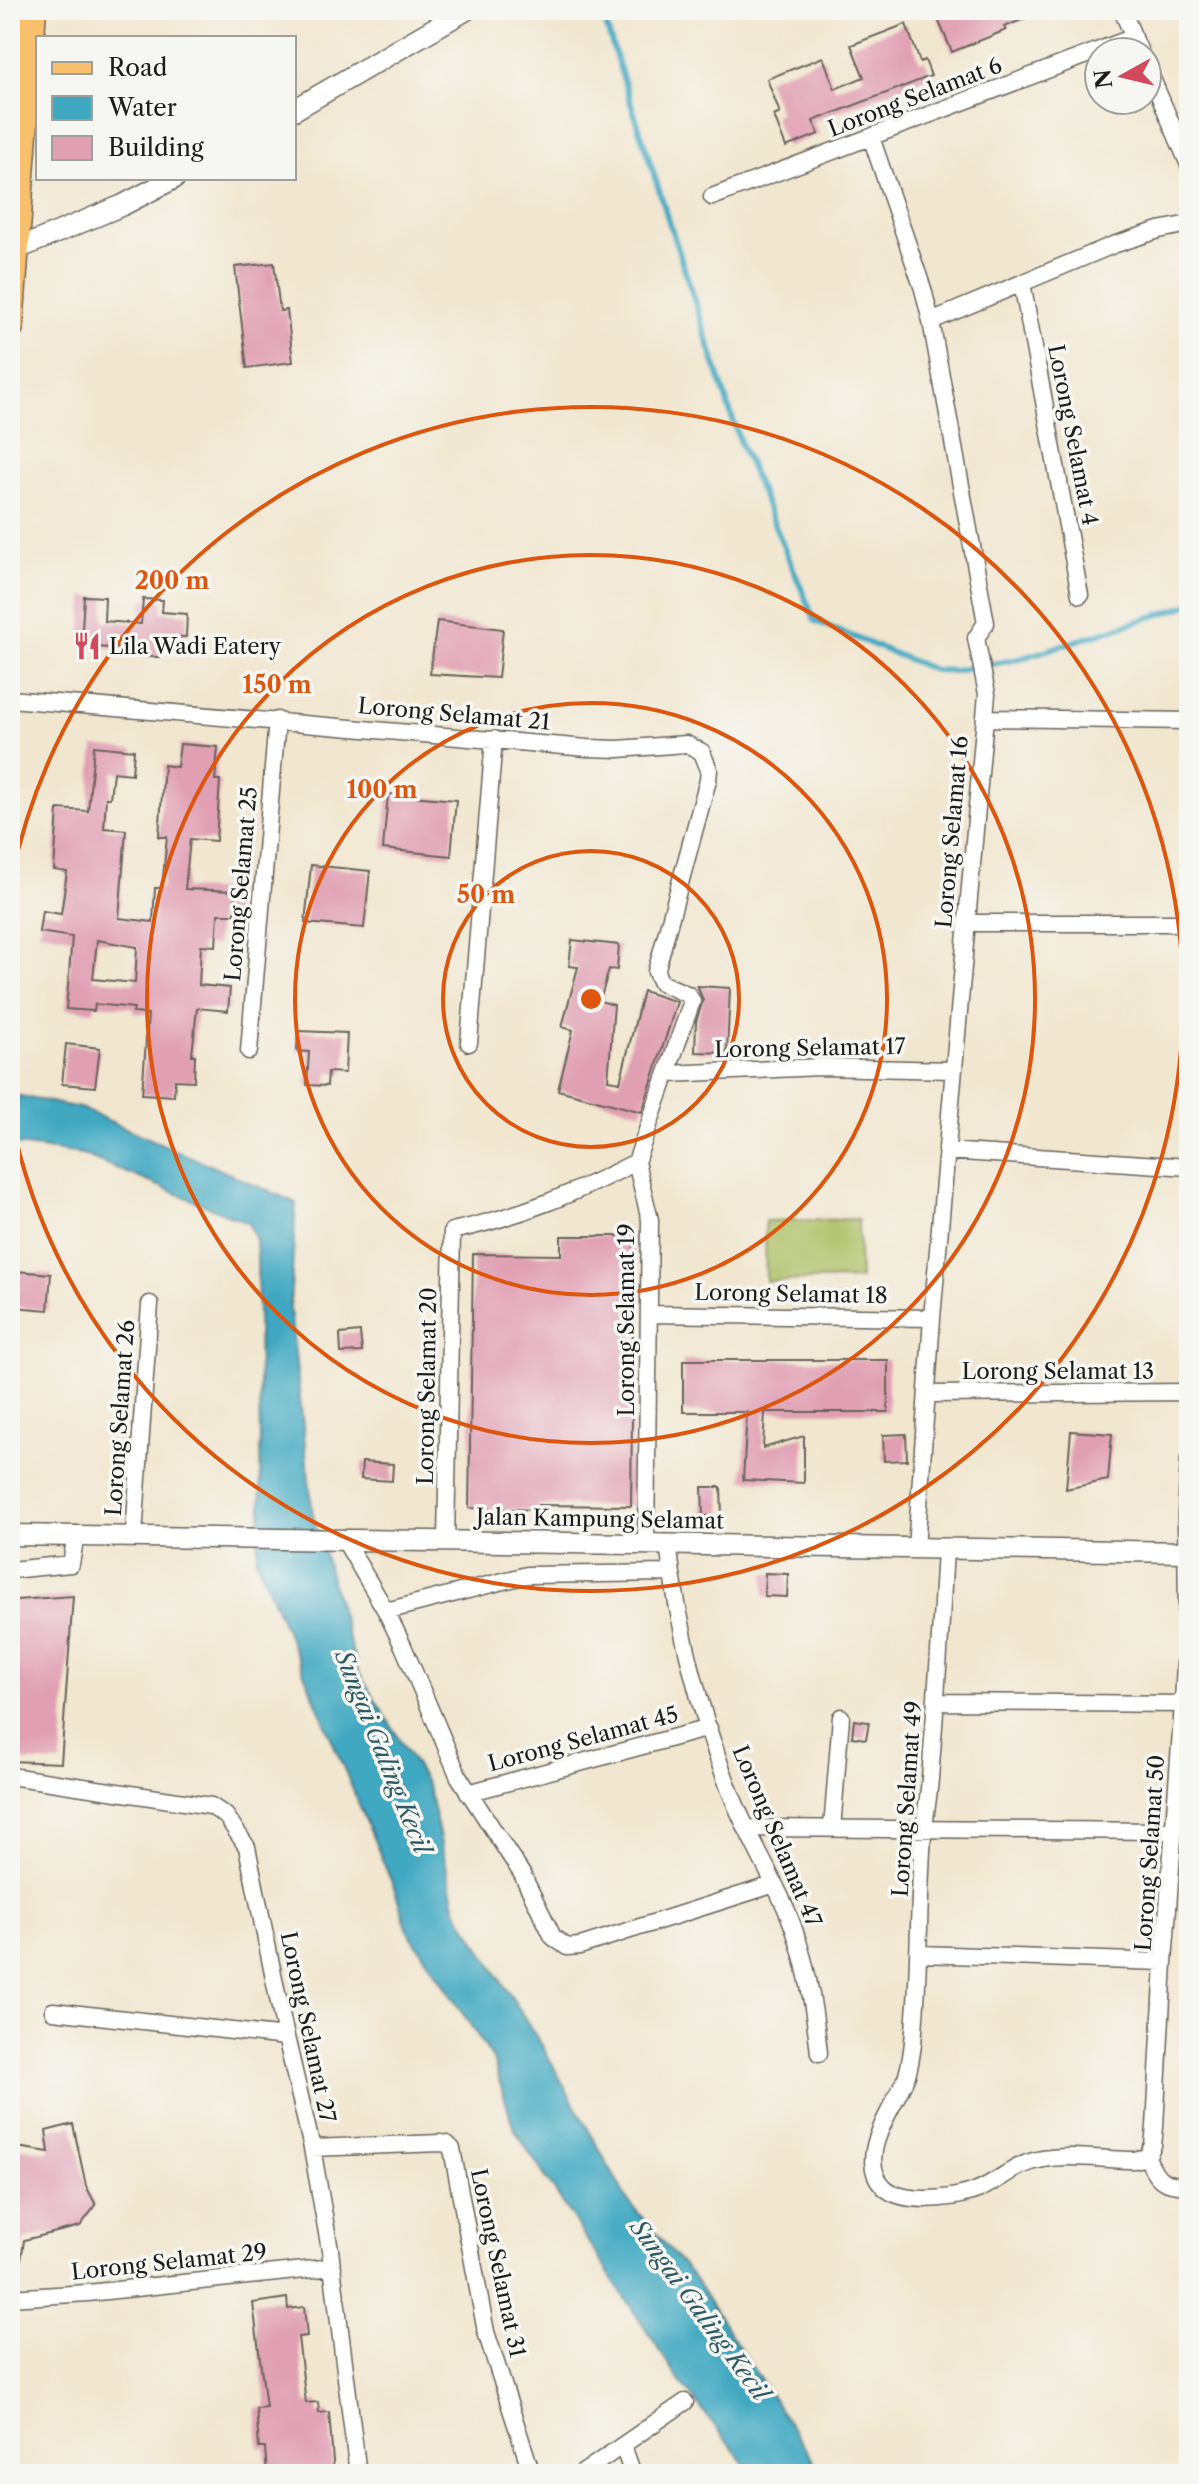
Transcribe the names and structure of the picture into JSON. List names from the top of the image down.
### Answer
{
  "streets": {
    "street": [
      "Lorong Selamat 6",
      "Lorong Selamat 4",
      "Lorong Selamat 21",
      "Lorong Selamat 16",
      "Lorong Selamat 25",
      "Lorong Selamat 17",
      "Lorong Selamat 18",
      "Lorong Selamat 19",
      "Lorong Selamat 13",
      "Lorong Selamat 20",
      "Lorong Selamat 26",
      "Jalan Kampung Selamat",
      "Lorong Selamat 45",
      "Lorong Selamat 49",
      "Lorong Selamat 47",
      "Lorong Selamat 50",
      "Lorong Selamat 27",
      "Lorong Selamat 29",
      "Lorong Selamat 31"
    ]
  },
  "crossings": [
    ["Lorong Selamat 6", "Lorong Selamat 16"],
    ["Lorong Selamat 21", "Lorong Selamat 25"],
    ["Lorong Selamat 21", "Lorong Selamat 17"],
    ["Lorong Selamat 16", "Lorong Selamat 17"],
    ["Lorong Selamat 16", "Lorong Selamat 18"],
    ["Lorong Selamat 16", "Lorong Selamat 13"],
    ["Lorong Selamat 16", "Jalan Kampung Selamat"],
    ["Lorong Selamat 18", "Lorong Selamat 19"],
    ["Lorong Selamat 19", "Lorong Selamat 20"],
    ["Lorong Selamat 19", "Jalan Kampung Selamat"],
    ["Lorong Selamat 20", "Jalan Kampung Selamat"],
    ["Lorong Selamat 26", "Jalan Kampung Selamat"],
    ["Jalan Kampung Selamat", "Lorong Selamat 49"],
    ["Jalan Kampung Selamat", "Lorong Selamat 47"],
    ["Jalan Kampung Selamat", "Lorong Selamat 50"],
    ["Lorong Selamat 45", "Lorong Selamat 47"],
    ["Lorong Selamat 49", "Lorong Selamat 50"],
    ["Lorong Selamat 27", "Lorong Selamat 29"],
    ["Lorong Selamat 27", "Lorong Selamat 31"]
  ],
  "water": ["Sungai Galing Kecil"],
  "places": {
    "restaurant": ["Lila Wadi Eatery"]
  },
  "legend": ["Road", "Water", "Building"],
  "north": "left",
  "rings": [
    "200 m",
    "150 m",
    "100 m",
    "50 m"
  ]
}
